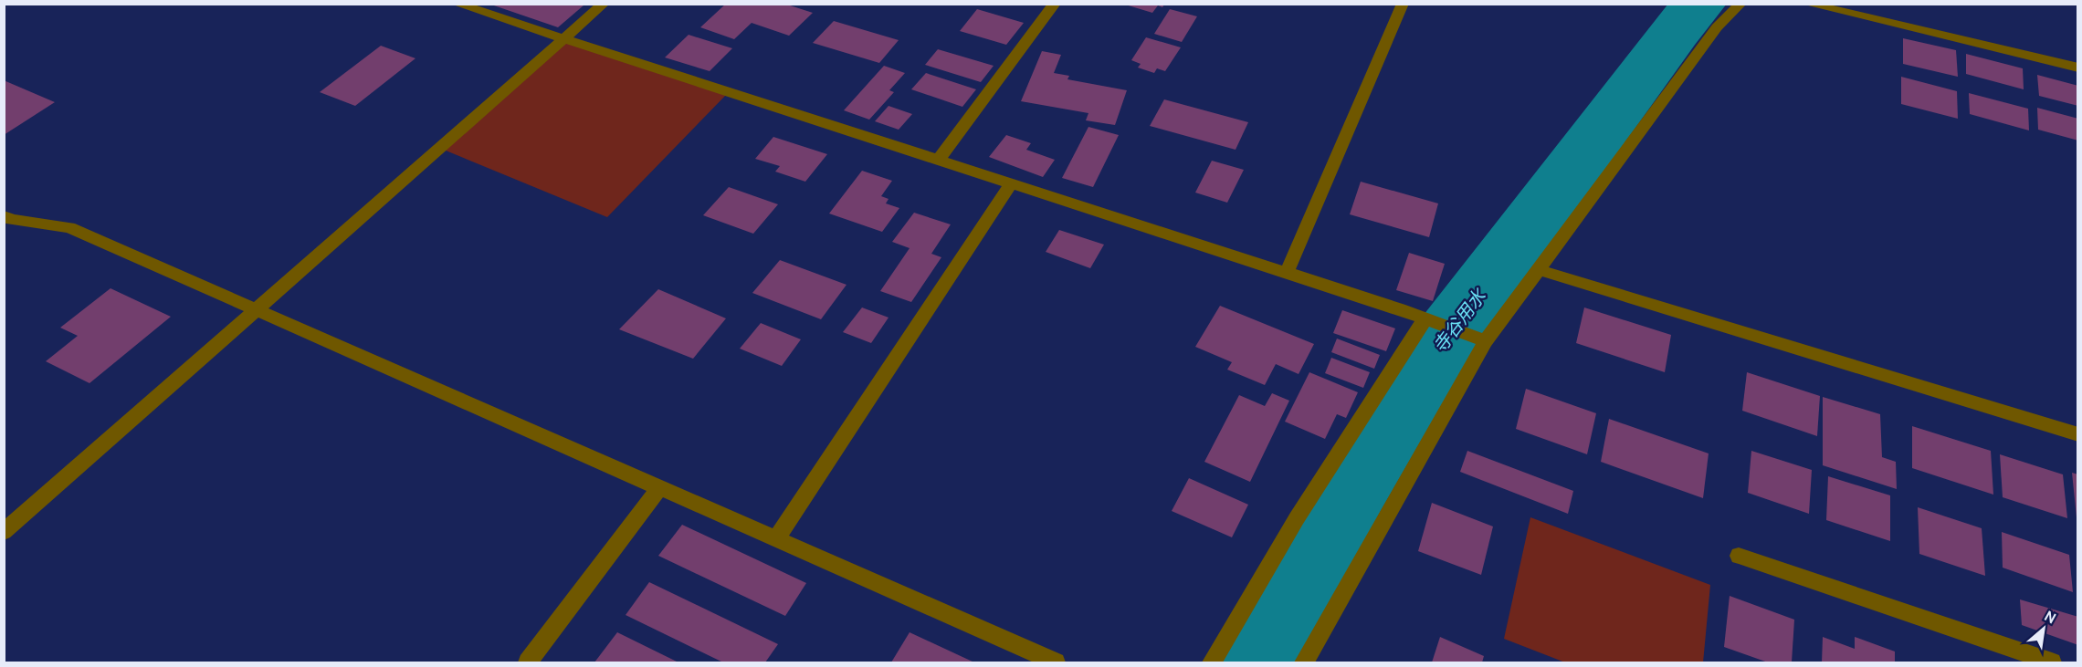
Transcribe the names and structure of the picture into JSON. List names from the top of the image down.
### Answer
{
  "water": ["寺谷用水"],
  "north": "top right"
}
